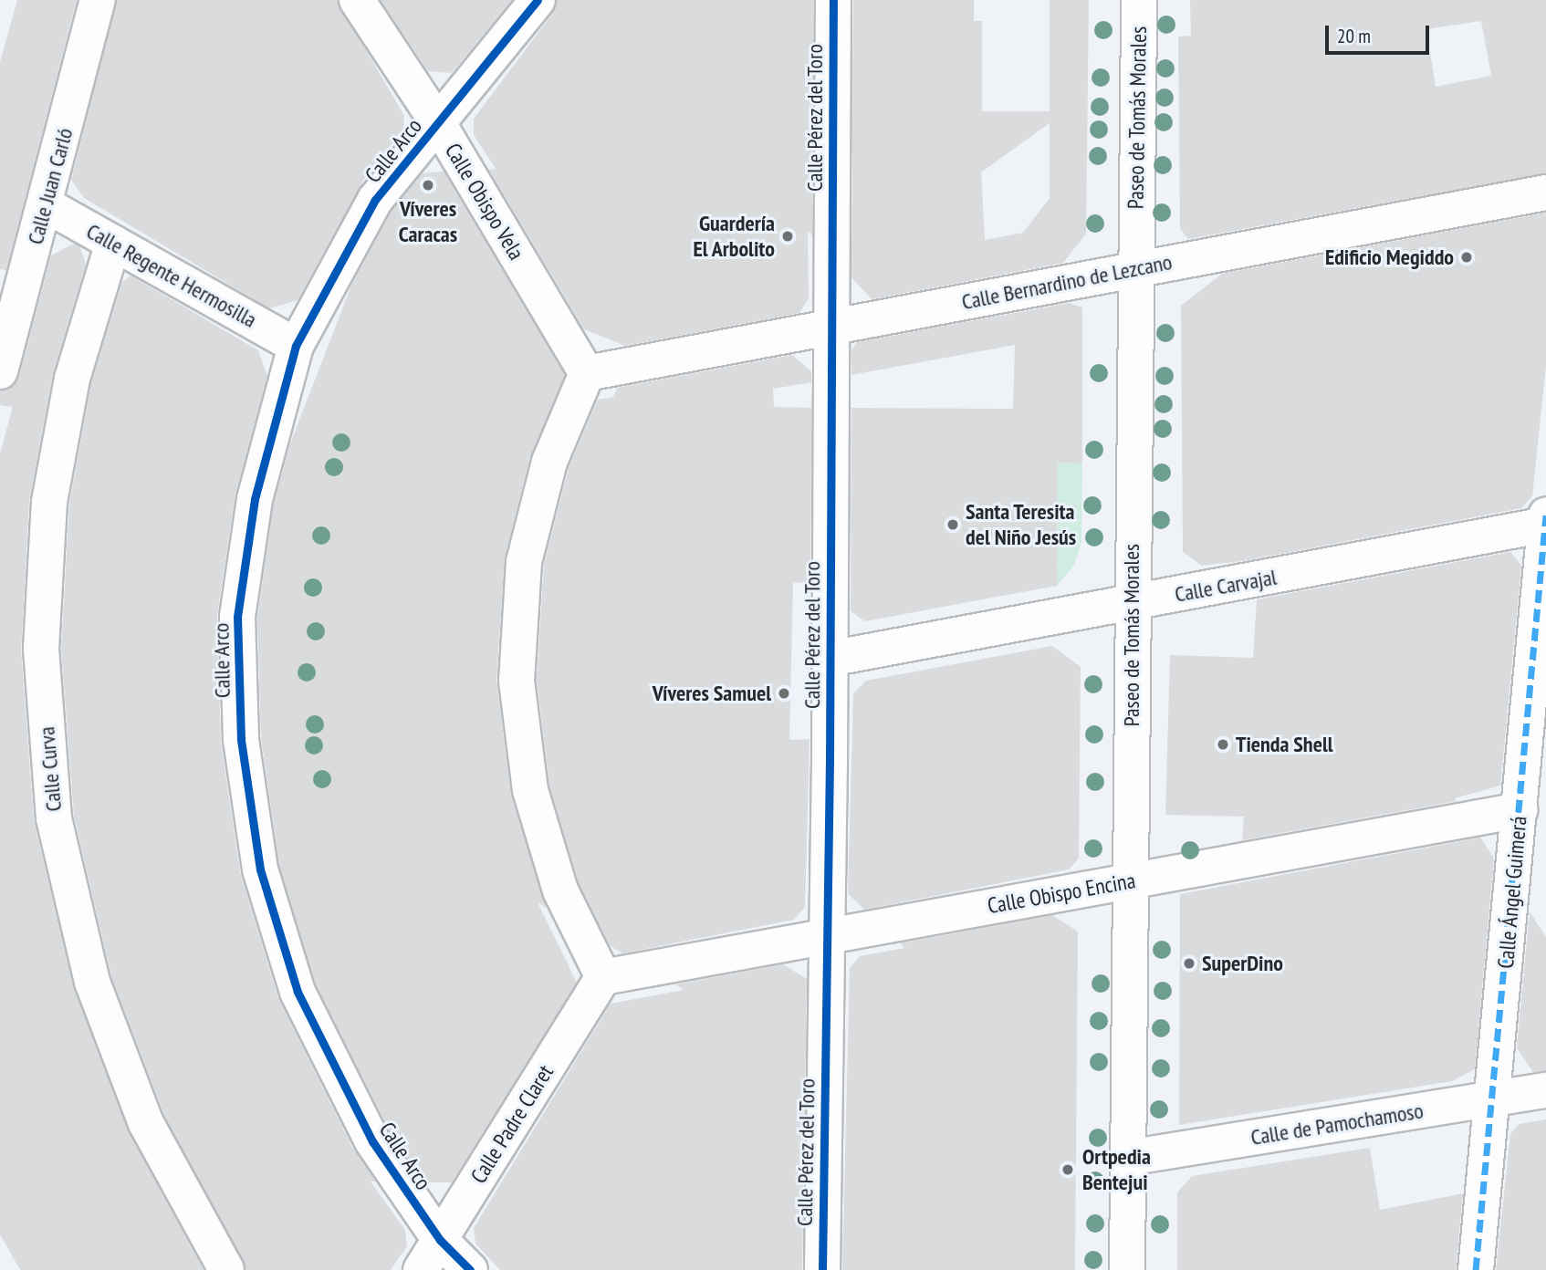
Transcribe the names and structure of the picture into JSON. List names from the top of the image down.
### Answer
{
  "streets": {
    "street": [
      "Calle Pérez del Toro",
      "Paseo de Tomás Morales",
      "Calle Arco",
      "Calle Juan Carló",
      "Calle Obispo Vela",
      "Calle Regente Hermosilla",
      "Calle Bernardino de Lezcano",
      "Calle Carvajal",
      "Calle Curva",
      "Calle Ángel Guimerá",
      "Calle Obispo Encina",
      "Calle Padre Claret",
      "Calle de Pamochamoso"
    ]
  },
  "crossings": [
    ["Calle Pérez del Toro", "Calle Bernardino de Lezcano"],
    ["Calle Pérez del Toro", "Calle Carvajal"],
    ["Calle Pérez del Toro", "Calle Obispo Encina"],
    ["Paseo de Tomás Morales", "Calle Bernardino de Lezcano"],
    ["Paseo de Tomás Morales", "Calle Carvajal"],
    ["Paseo de Tomás Morales", "Calle Obispo Encina"],
    ["Paseo de Tomás Morales", "Calle de Pamochamoso"],
    ["Calle Arco", "Calle Obispo Vela"],
    ["Calle Arco", "Calle Regente Hermosilla"],
    ["Calle Arco", "Calle Padre Claret"],
    ["Calle Juan Carló", "Calle Regente Hermosilla"],
    ["Calle Obispo Vela", "Calle Bernardino de Lezcano"],
    ["Calle Regente Hermosilla", "Calle Curva"],
    ["Calle Carvajal", "Calle Ángel Guimerá"],
    ["Calle Ángel Guimerá", "Calle Obispo Encina"],
    ["Calle Ángel Guimerá", "Calle de Pamochamoso"],
    ["Calle Obispo Encina", "Calle Padre Claret"]
  ],
  "places": [
    "Víveres Caracas",
    "Guardería El Arbolito",
    "Edificio Megiddo",
    "Santa Teresita del Niño Jesús",
    "Víveres Samuel",
    "Tienda Shell",
    "SuperDino",
    "Ortpedia Bentejui"
  ],
  "scale_bar": "20 m"
}
